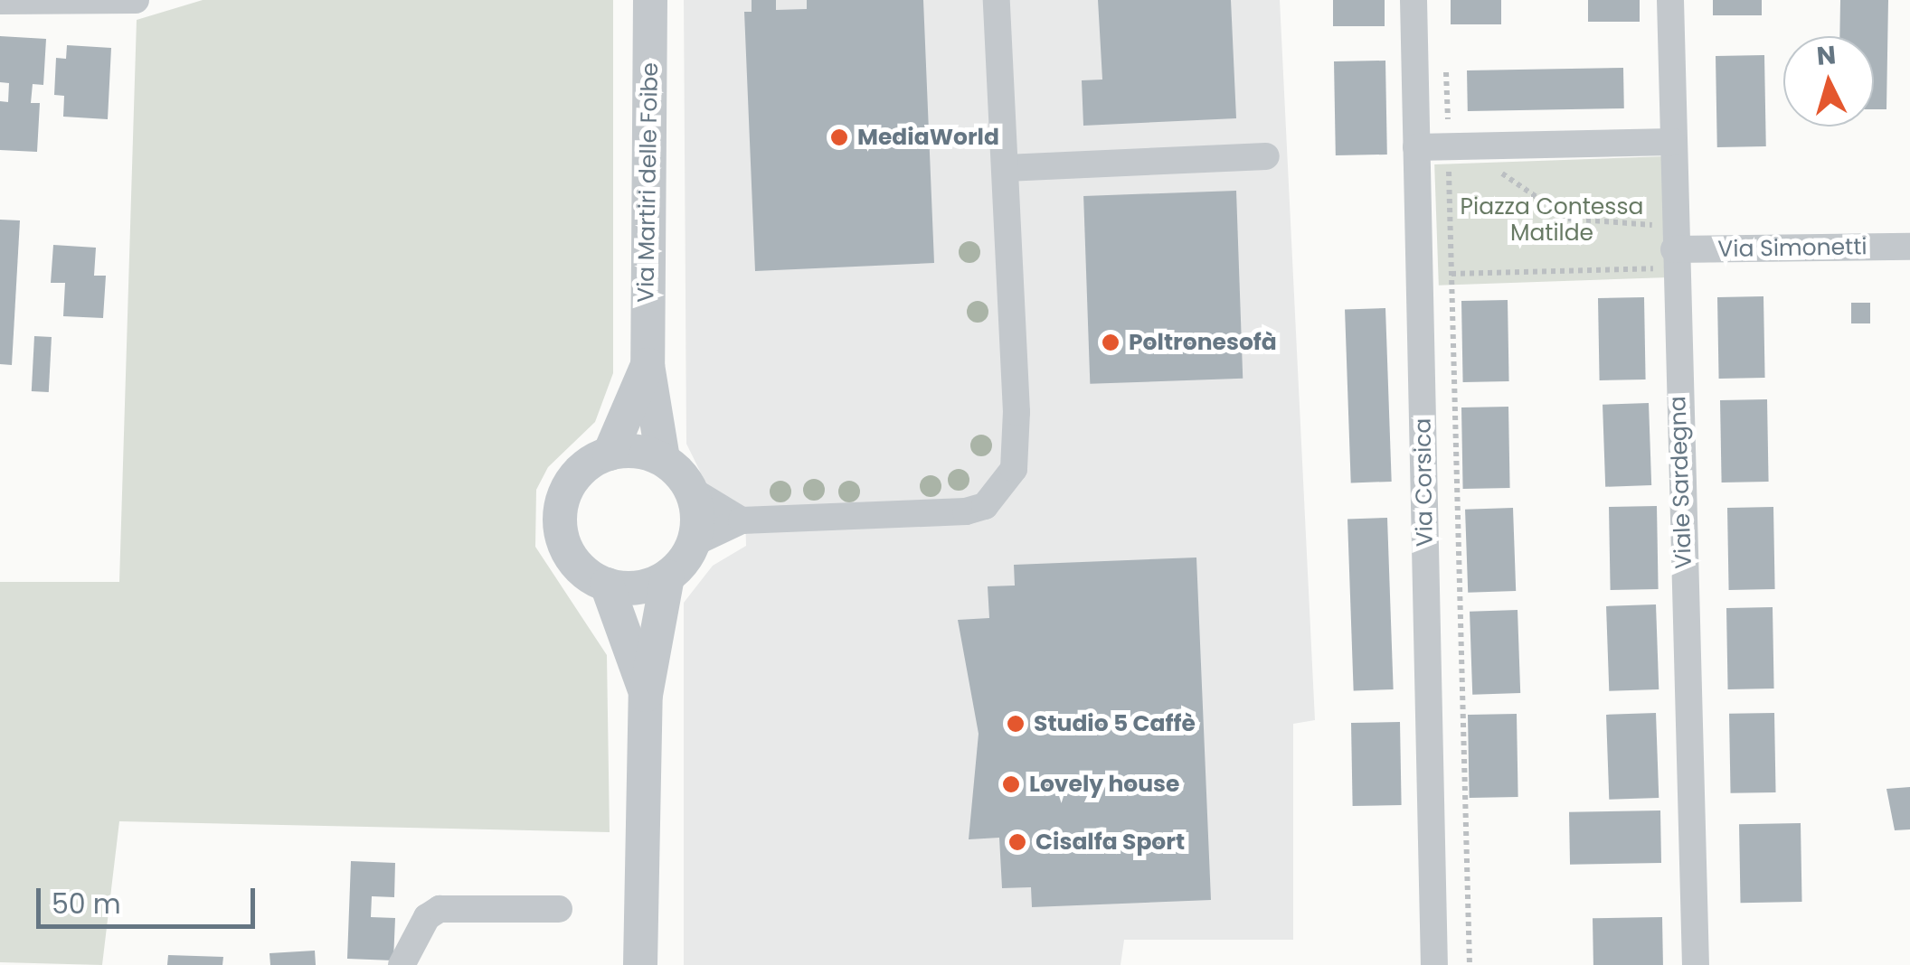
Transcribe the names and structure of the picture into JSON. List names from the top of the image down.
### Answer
{
  "streets": {
    "street": [
      "Via Martiri delle Foibe",
      "Via Simonetti",
      "Via Corsica",
      "Viale Sardegna"
    ]
  },
  "crossings": [
    ["Via Simonetti", "Viale Sardegna"]
  ],
  "parks": ["Piazza Contessa Matilde"],
  "places": [
    "MediaWorld",
    "Poltronesofà",
    "Studio 5 Caffè",
    "Lovely house",
    "Cisalfa Sport"
  ],
  "scale_bar": "50 m",
  "north": "top"
}
